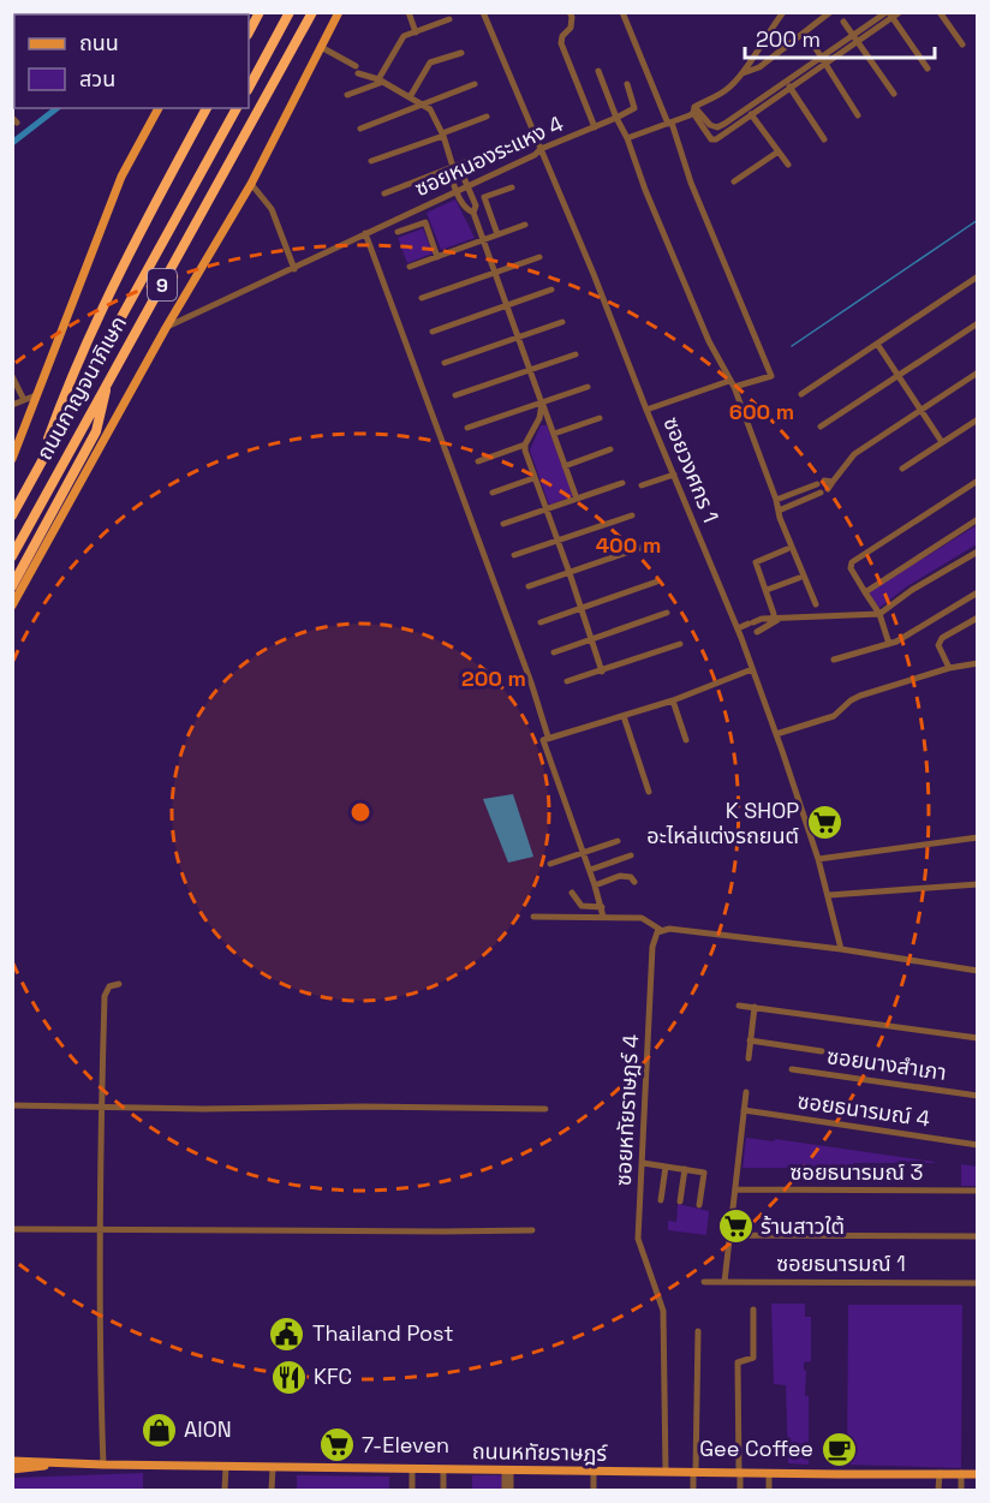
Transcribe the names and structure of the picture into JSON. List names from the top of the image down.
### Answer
{
  "streets": {
    "highway": ["9", "ถนนกาญจนาภิเษก"],
    "main road": ["ถนนหทัยราษฎร์"],
    "street": [
      "ซอยหนองระแหง 4",
      "ซอยวงศกร 1",
      "ซอยนางสำเภา",
      "ซอยหทัยราษฎร์ 4",
      "ซอยธนารมณ์ 4",
      "ซอยธนารมณ์ 3",
      "ซอยธนารมณ์ 1"
    ]
  },
  "crossings": [
    ["ซอยหนองระแหง 4", "ซอยวงศกร 1"],
    ["ซอยหทัยราษฎร์ 4", "ถนนหทัยราษฎร์"]
  ],
  "places": {
    "supermarket": ["K SHOP อะไหล่แต่งรถยนต์", "ร้านสาวใต้", "7-Eleven"],
    "public building": ["Thailand Post"],
    "restaurant": ["KFC"],
    "shop": ["AION"],
    "cafe": ["Gee Coffee"]
  },
  "legend": ["ถนน", "สวน"],
  "scale_bar": "200 m",
  "rings": ["600 m", "400 m", "200 m"]
}
